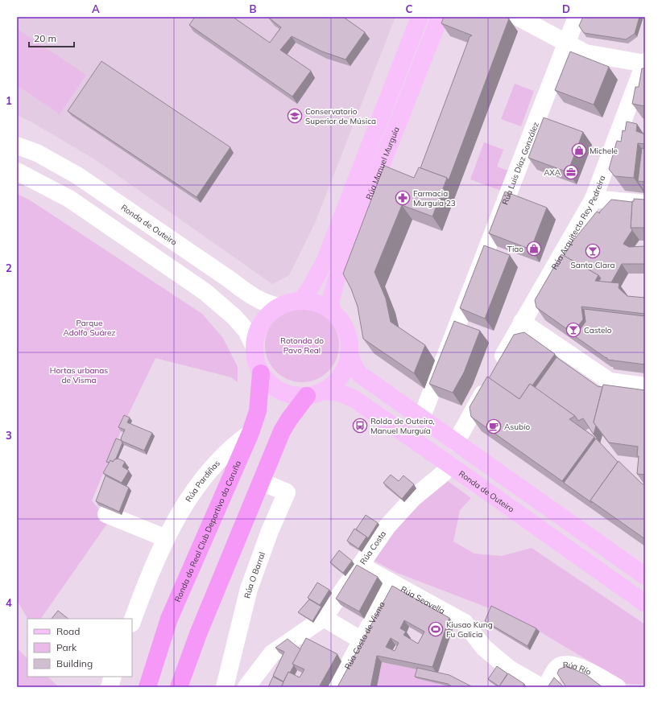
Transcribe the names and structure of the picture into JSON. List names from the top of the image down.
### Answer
{
  "streets": {
    "highway": ["Ronda do Real Club Deportivo da Coruña"],
    "main road": ["Rúa Manuel Murguía", "Ronda de Outeiro"],
    "street": [
      "Rúa Luis Díaz González",
      "Rúa Arquitecto Rey Pedreira",
      "Rúa Pardiñas",
      "Rúa Costa",
      "Rúa O Barral",
      "Rúa Seavella",
      "Rúa Costa de Visma",
      "Rúa Río"
    ]
  },
  "crossings": [
    ["Rúa Manuel Murguía", "Ronda de Outeiro"],
    ["Rúa Manuel Murguía", "Ronda do Real Club Deportivo da Coruña"],
    ["Rúa Luis Díaz González", "Ronda de Outeiro"],
    ["Rúa Arquitecto Rey Pedreira", "Ronda de Outeiro"],
    ["Ronda de Outeiro", "Ronda do Real Club Deportivo da Coruña"],
    ["Ronda de Outeiro", "Rúa Costa"],
    ["Rúa Pardiñas", "Ronda do Real Club Deportivo da Coruña"],
    ["Rúa Costa", "Rúa Seavella"],
    ["Rúa Seavella", "Rúa Costa de Visma"]
  ],
  "parks": ["Parque Adolfo Suárez", "Rotonda do Pavo Real", "Hortas urbanas de Visma"],
  "places": {
    "school or university": ["Conservatorio Superior de Música"],
    "shop": ["Michele", "Tiao"],
    "office": ["AXA"],
    "pharmacy": ["Farmacia Murguía 23"],
    "bar": ["Santa Clara", "Castelo"],
    "bus stop": ["Rolda de Outeiro, Manuel Murguía"],
    "cafe": ["Asubío"],
    "sports": ["Kiusao Kung Fu Galicia"]
  },
  "legend": ["Road", "Park", "Building"],
  "scale_bar": "20 m",
  "grid": {
    "columns": [
      "A",
      "B",
      "C",
      "D"
    ],
    "rows": [
      "1",
      "2",
      "3",
      "4"
    ]
  }
}
